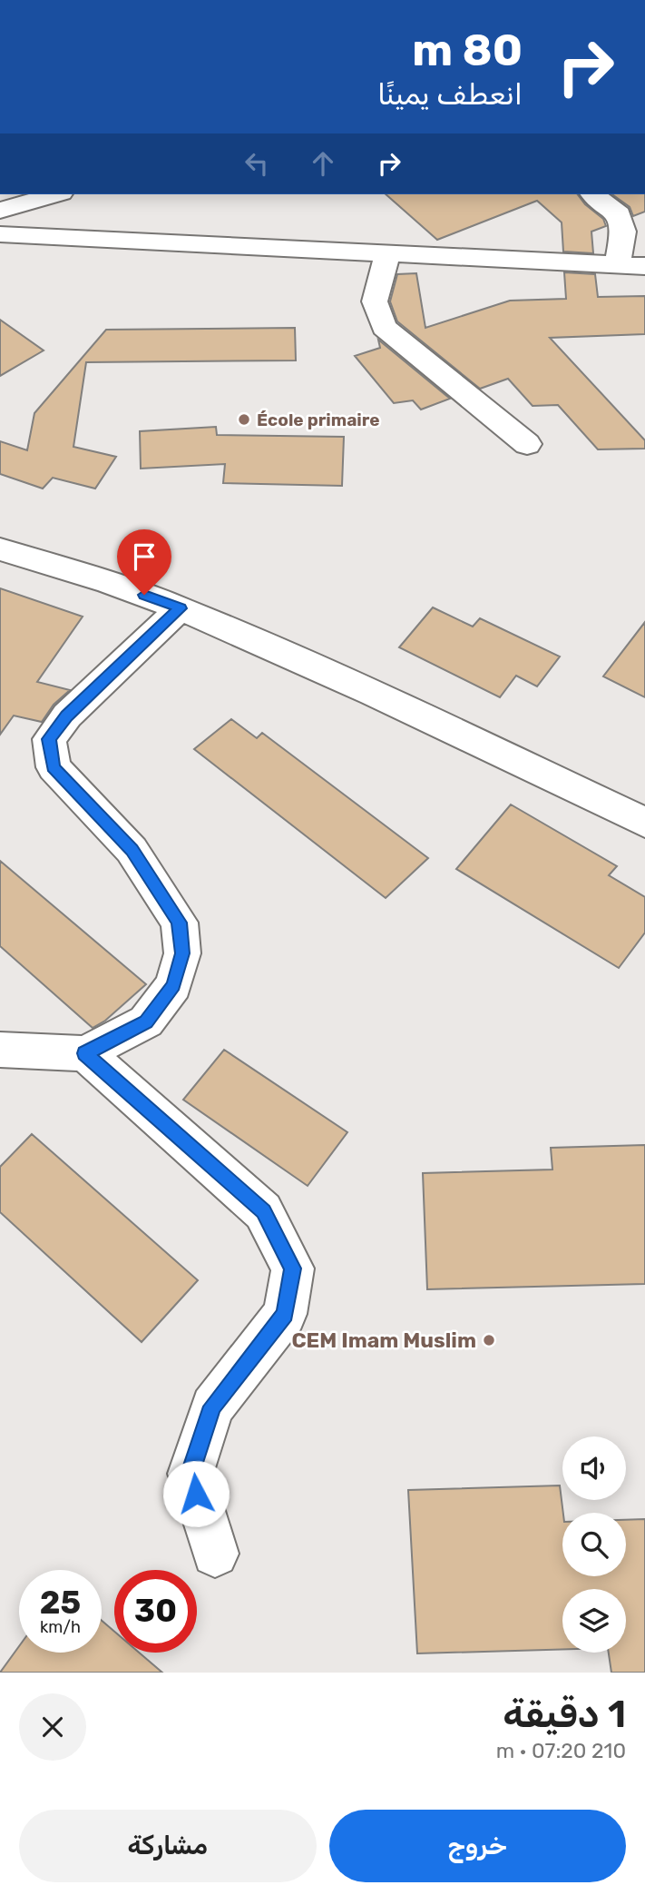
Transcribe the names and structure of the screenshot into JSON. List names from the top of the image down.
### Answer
{
  "places": ["École primaire", "CEM Imam Muslim"],
  "page": {
    "turn": ["80 m", "انعطف يمينًا"],
    "speed": "25 km/h",
    "limit": "30",
    "heading": ["1 دقيقة", "210 m · 07:20"],
    "buttons": ["خروج", "مشاركة"]
  }
}
